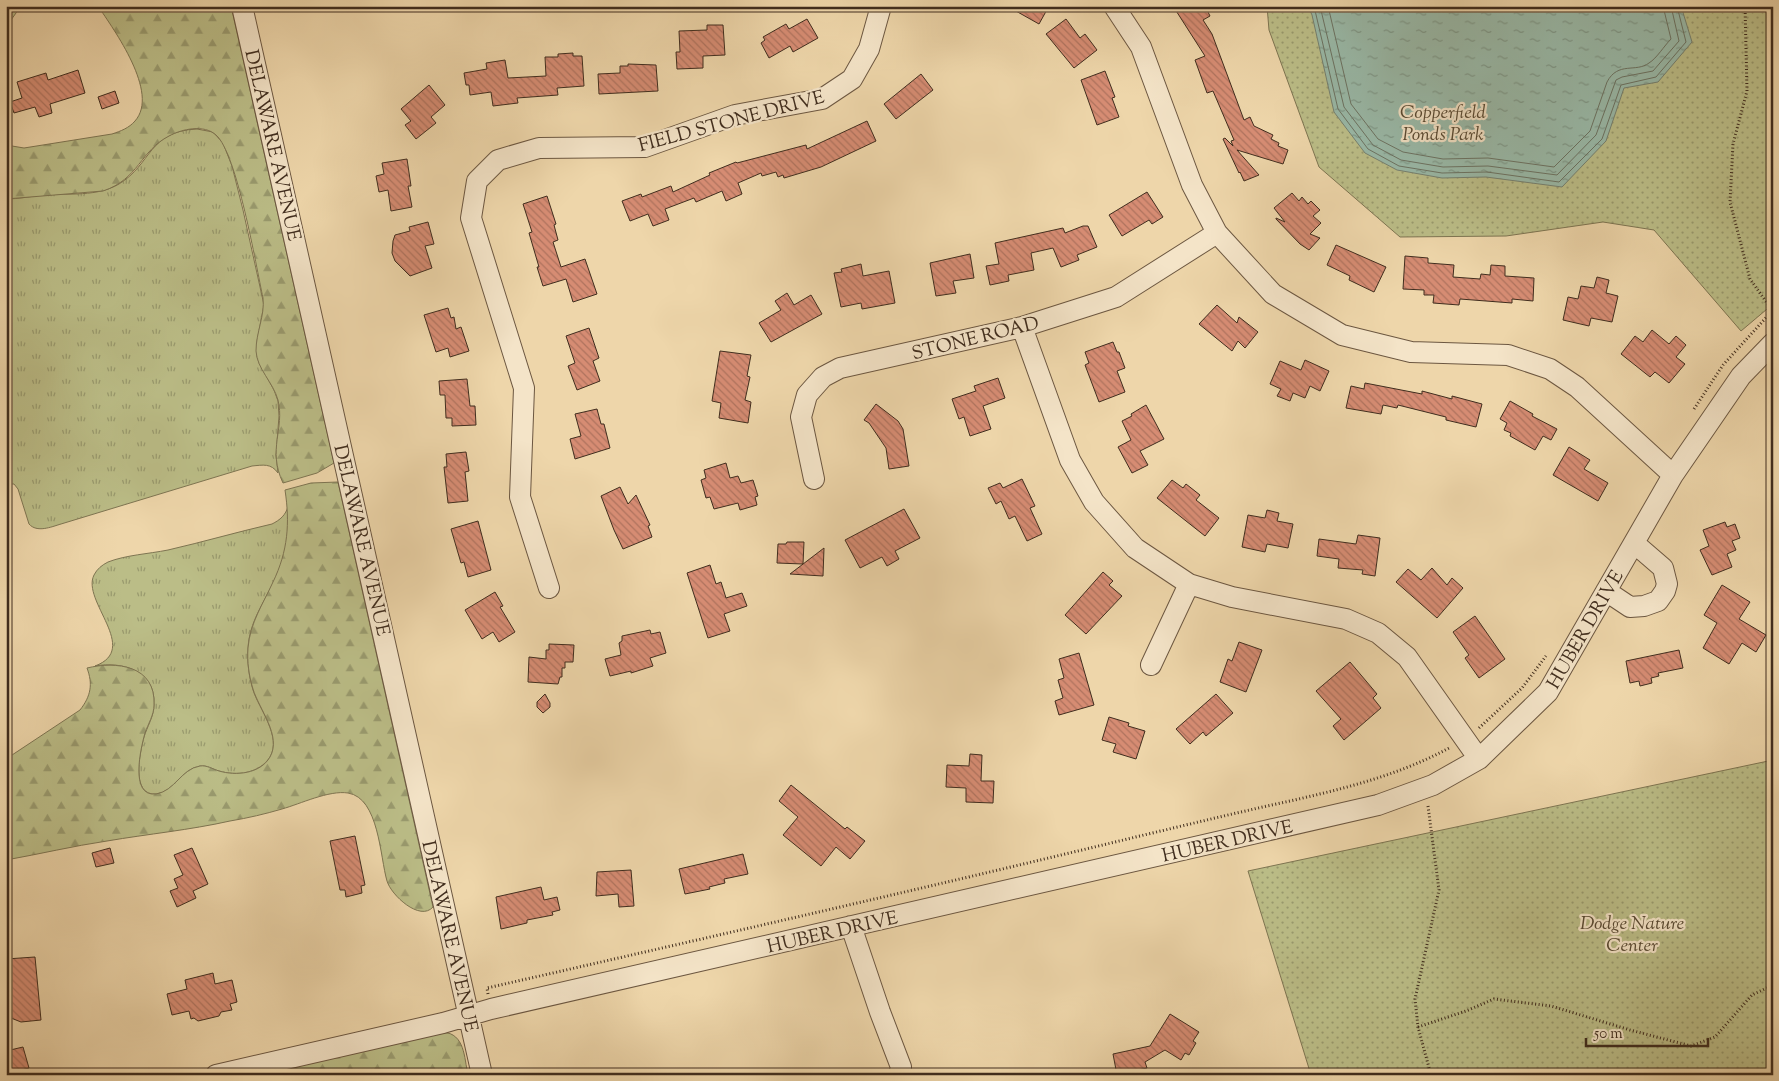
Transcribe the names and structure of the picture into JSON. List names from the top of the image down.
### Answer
{
  "streets": {
    "street": [
      "FIELD STONE DRIVE",
      "DELAWARE AVENUE",
      "STONE ROAD",
      "HUBER DRIVE"
    ]
  },
  "crossings": [
    ["DELAWARE AVENUE", "HUBER DRIVE"]
  ],
  "parks": ["Copperfield Ponds Park", "Dodge Nature Center"],
  "scale_bar": "50 m"
}
